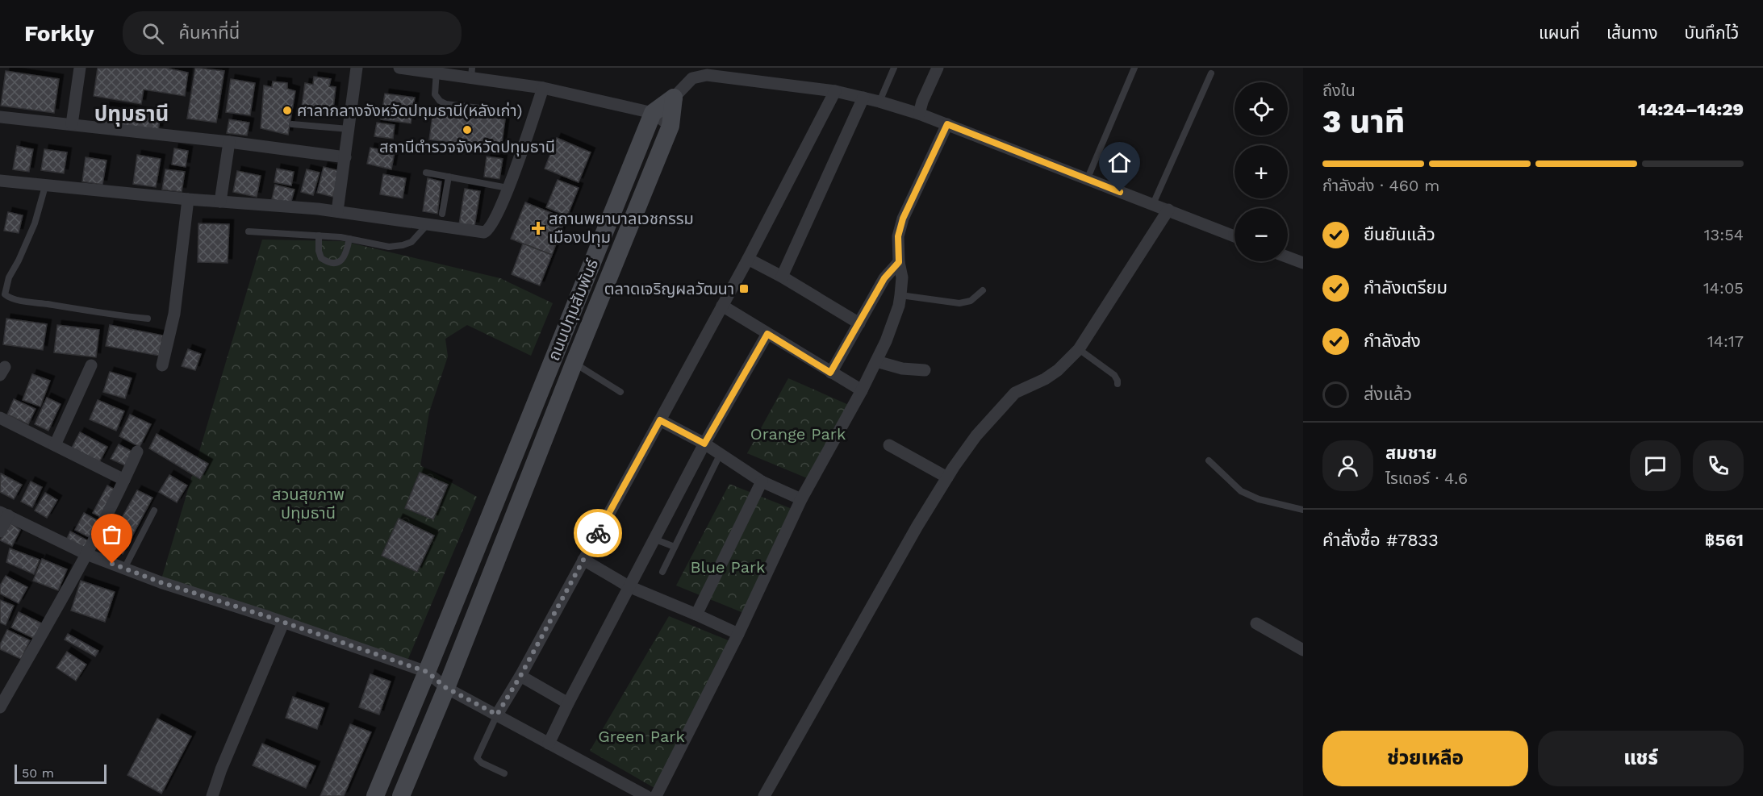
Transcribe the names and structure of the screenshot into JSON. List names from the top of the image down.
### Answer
{
  "streets": {
    "street": ["ถนนปทุมสัมพันธ์"]
  },
  "districts": ["ปทุมธานี"],
  "parks": [
    "Orange Park",
    "สวนสุขภาพ ปทุมธานี",
    "Blue Park",
    "Green Park"
  ],
  "places": {
    "other": ["ศาลากลางจังหวัดปทุมธานี(หลังเก่า)", "สถานีตำรวจจังหวัดปทุมธานี"],
    "health": ["สถานพยาบาลเวชกรรม เมืองปทุม"],
    "transit": ["ตลาดเจริญผลวัฒนา"]
  },
  "scale_bar": "50 m",
  "page": {
    "header": "Forkly",
    "search": "ค้นหาที่นี่",
    "nav": ["แผนที่", "เส้นทาง", "บันทึกไว้"],
    "heading": ["3 นาที", "ถึงใน", "14:24–14:29"],
    "panel": [
      "สมชาย",
      "ไรเดอร์ · 4.6",
      "คำสั่งซื้อ #7833",
      "฿561"
    ],
    "map_buttons": ["+", "−"],
    "bar": "กำลังส่ง · 460 m",
    "list": [
      ["ยืนยันแล้ว", "13:54"],
      ["กำลังเตรียม", "14:05"],
      ["กำลังส่ง", "14:17"],
      "ส่งแล้ว"
    ],
    "buttons": ["ช่วยเหลือ", "แชร์"],
    "scale": "50 m"
  }
}
